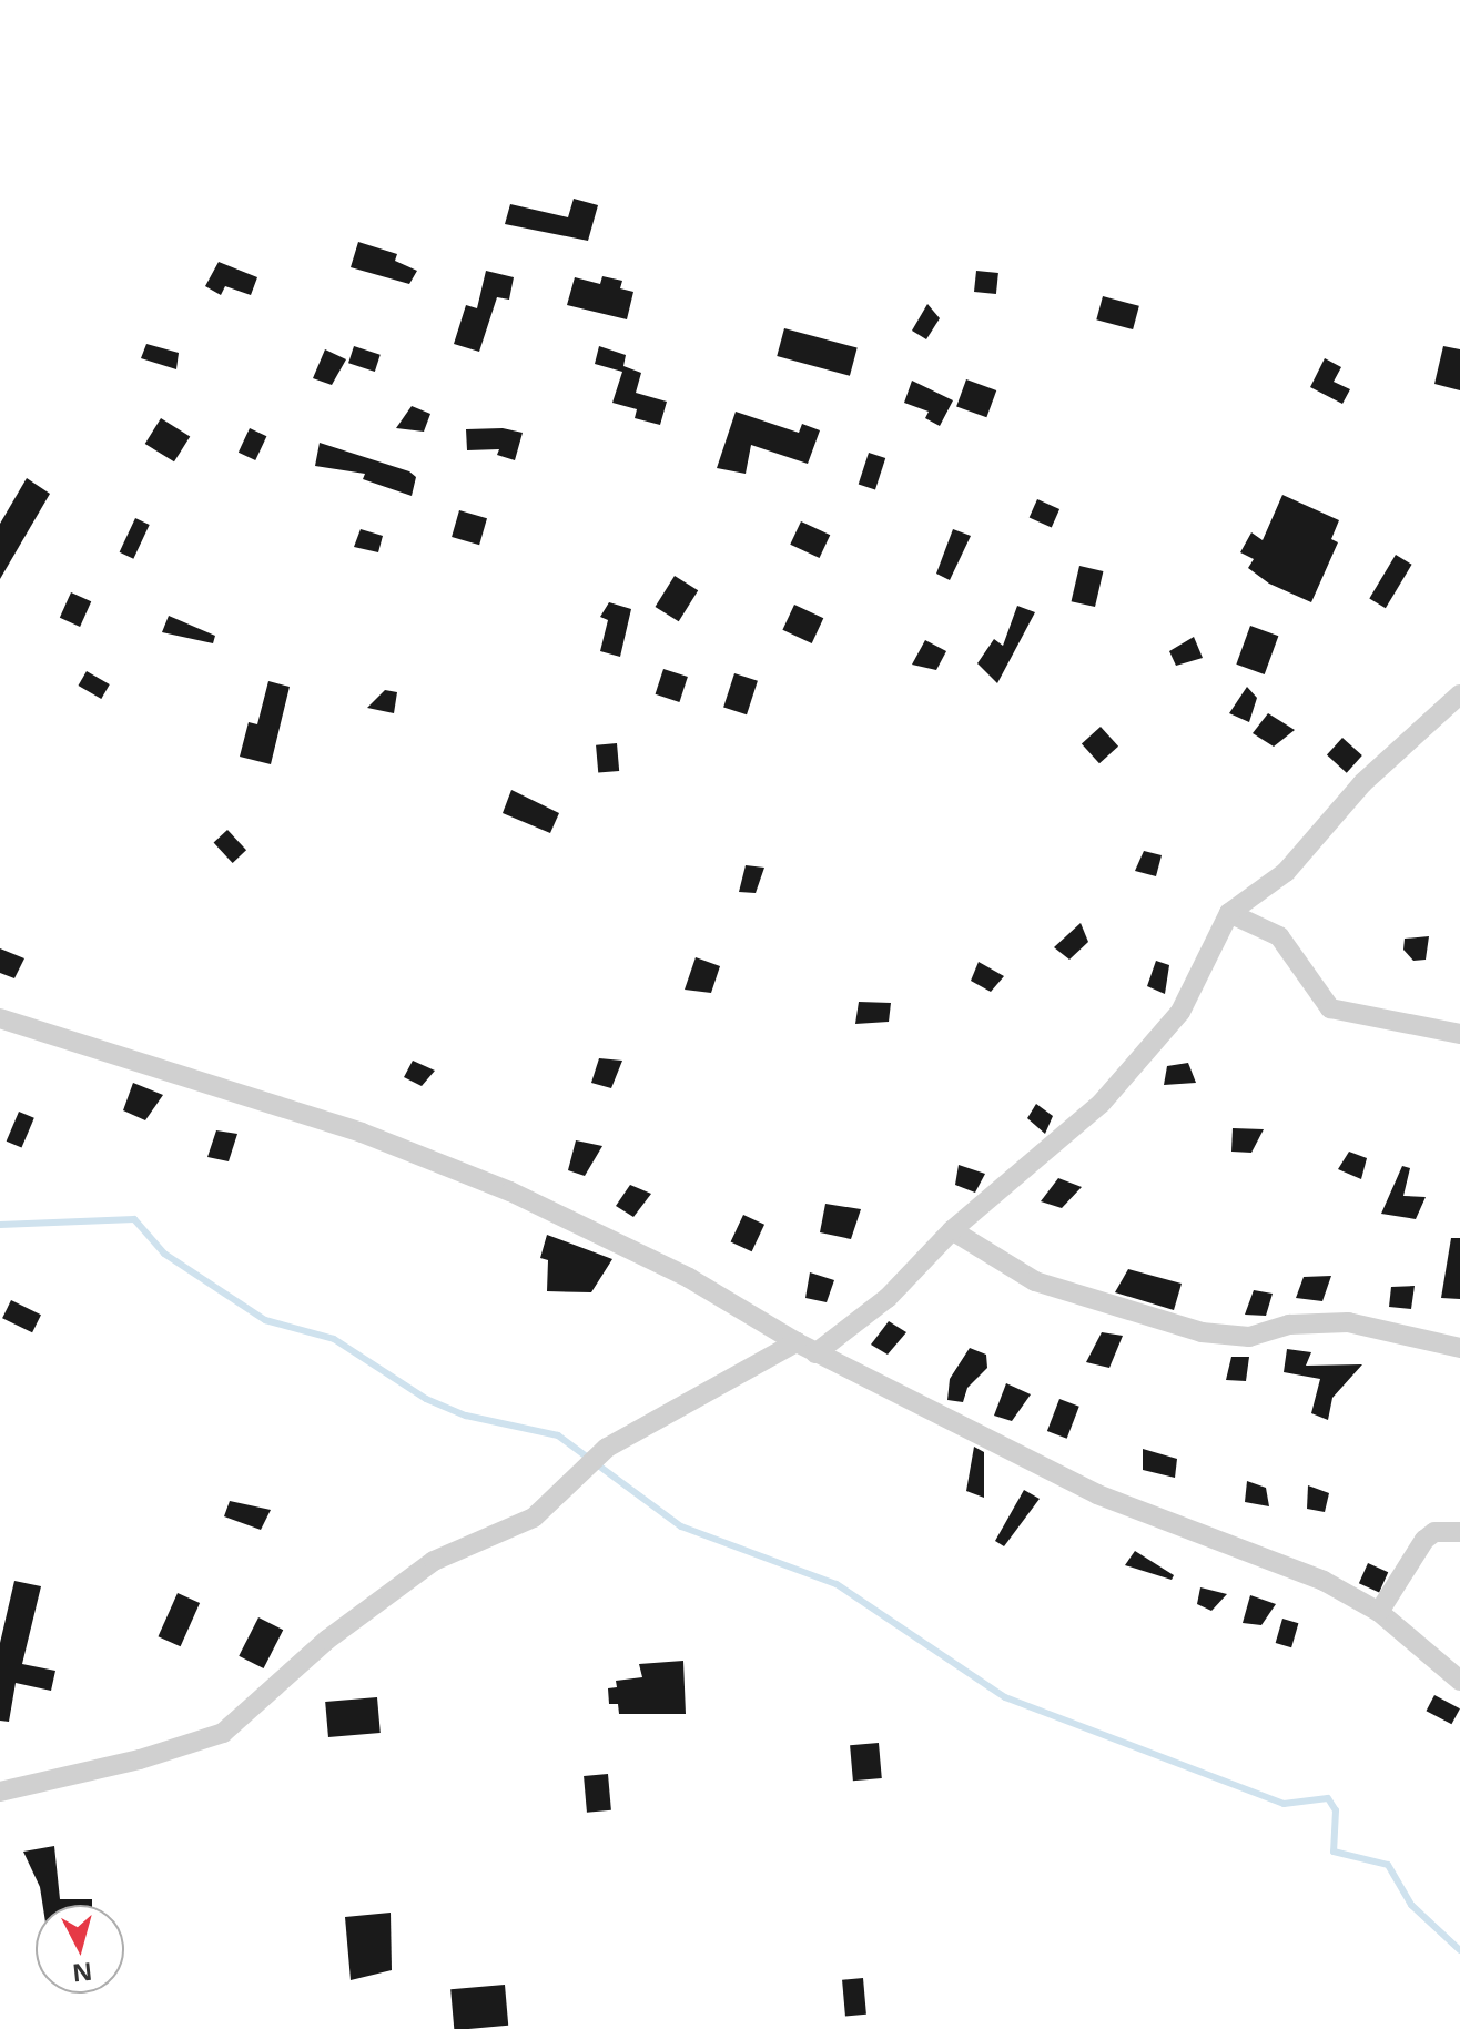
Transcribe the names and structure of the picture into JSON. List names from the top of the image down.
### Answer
{
  "north": "bottom"
}
